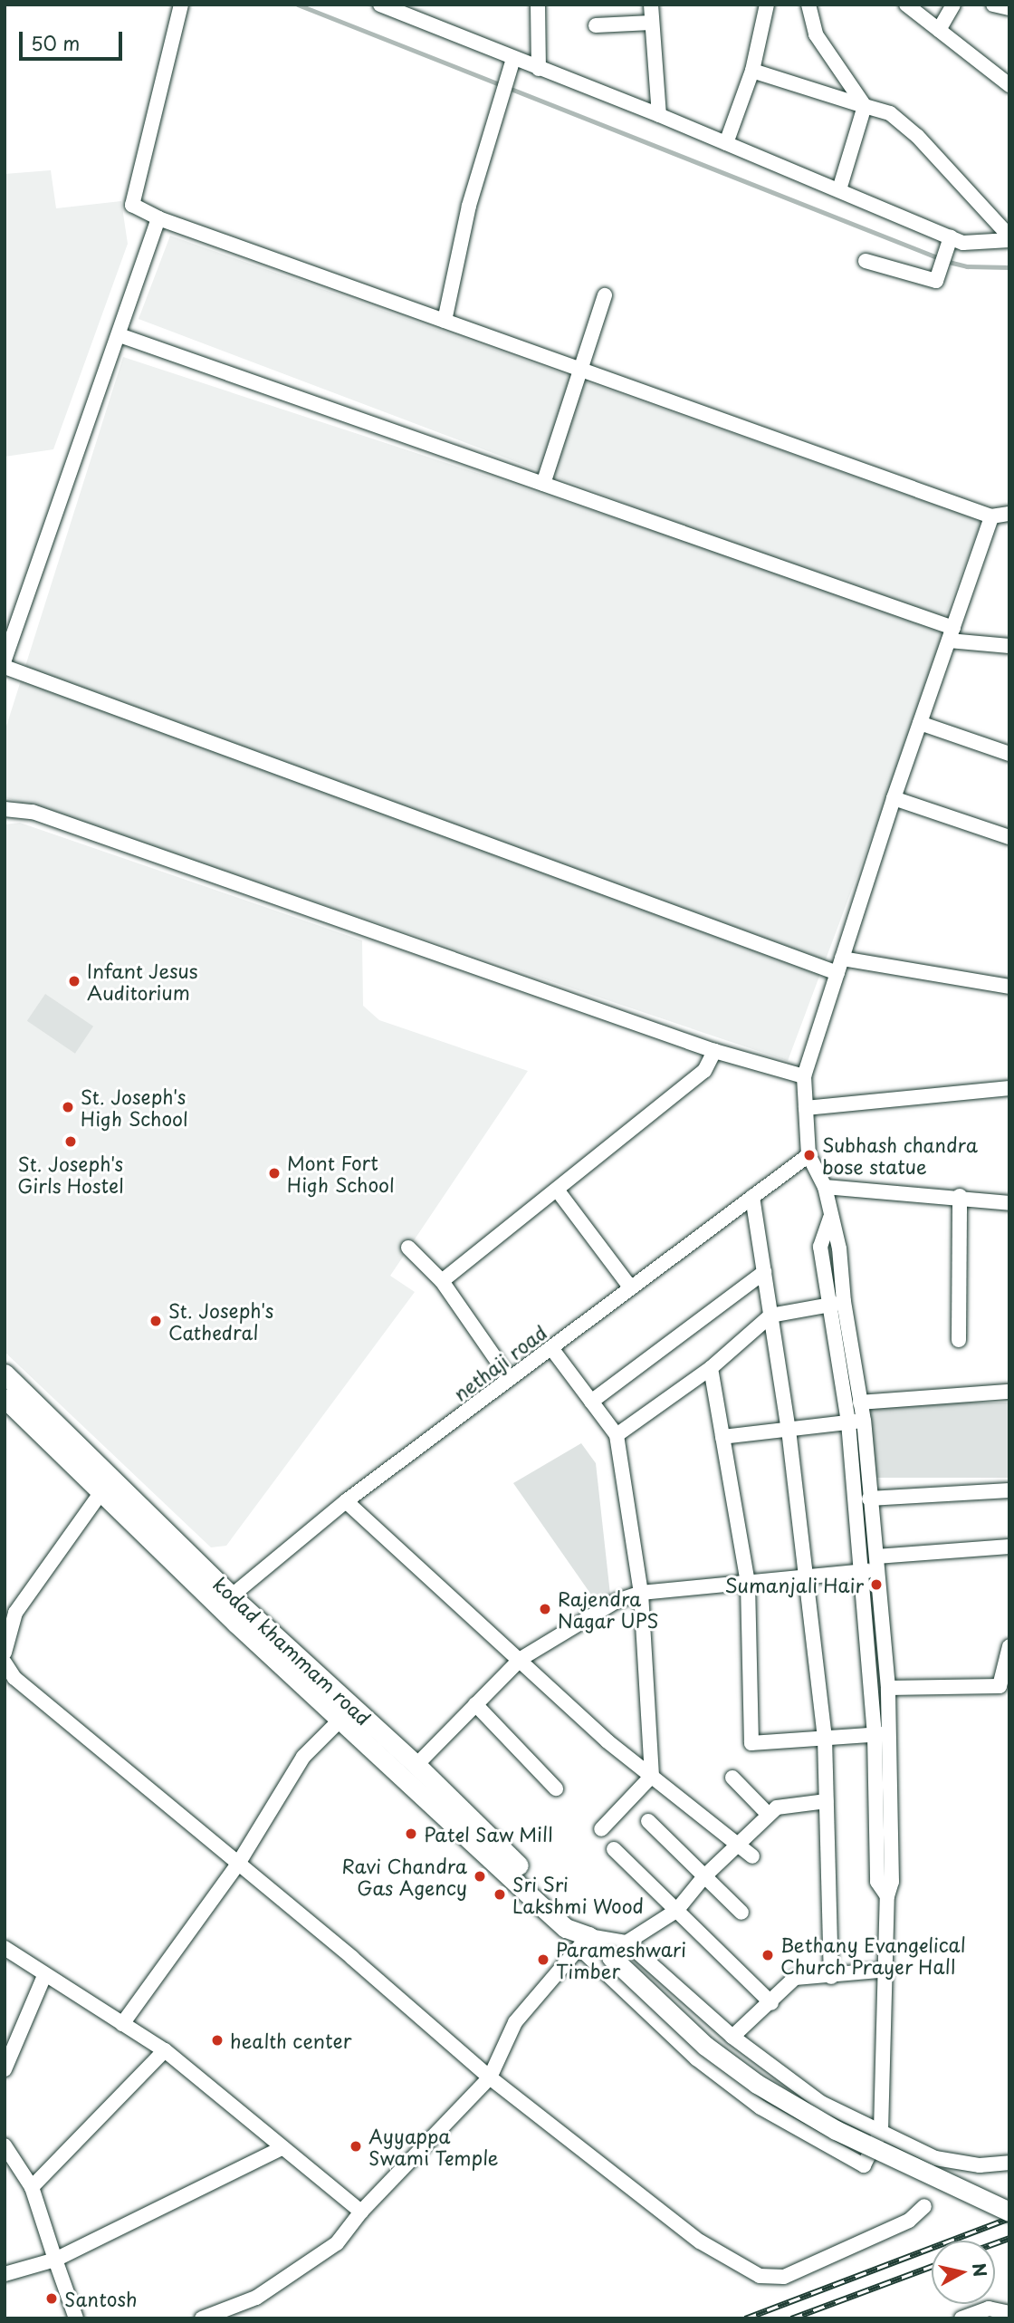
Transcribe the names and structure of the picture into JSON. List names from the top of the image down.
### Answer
{
  "streets": {
    "main road": ["kodad khammam road"],
    "street": ["nethaji road"]
  },
  "crossings": [
    ["nethaji road", "kodad khammam road"]
  ],
  "places": [
    "Infant Jesus Auditorium",
    "St. Joseph's High School",
    "St. Joseph's Girls Hostel",
    "Subhash chandra bose statue",
    "Mont Fort High School",
    "St. Joseph's Cathedral",
    "Sumanjali Hair",
    "Rajendra Nagar UPS",
    "Patel Saw Mill",
    "Ravi Chandra Gas Agency",
    "Sri Sri Lakshmi Wood",
    "Bethany Evangelical Church Prayer Hall",
    "Parameshwari Timber",
    "health center",
    "Ayyappa Swami Temple",
    "Santosh"
  ],
  "scale_bar": "50 m",
  "north": "right"
}
